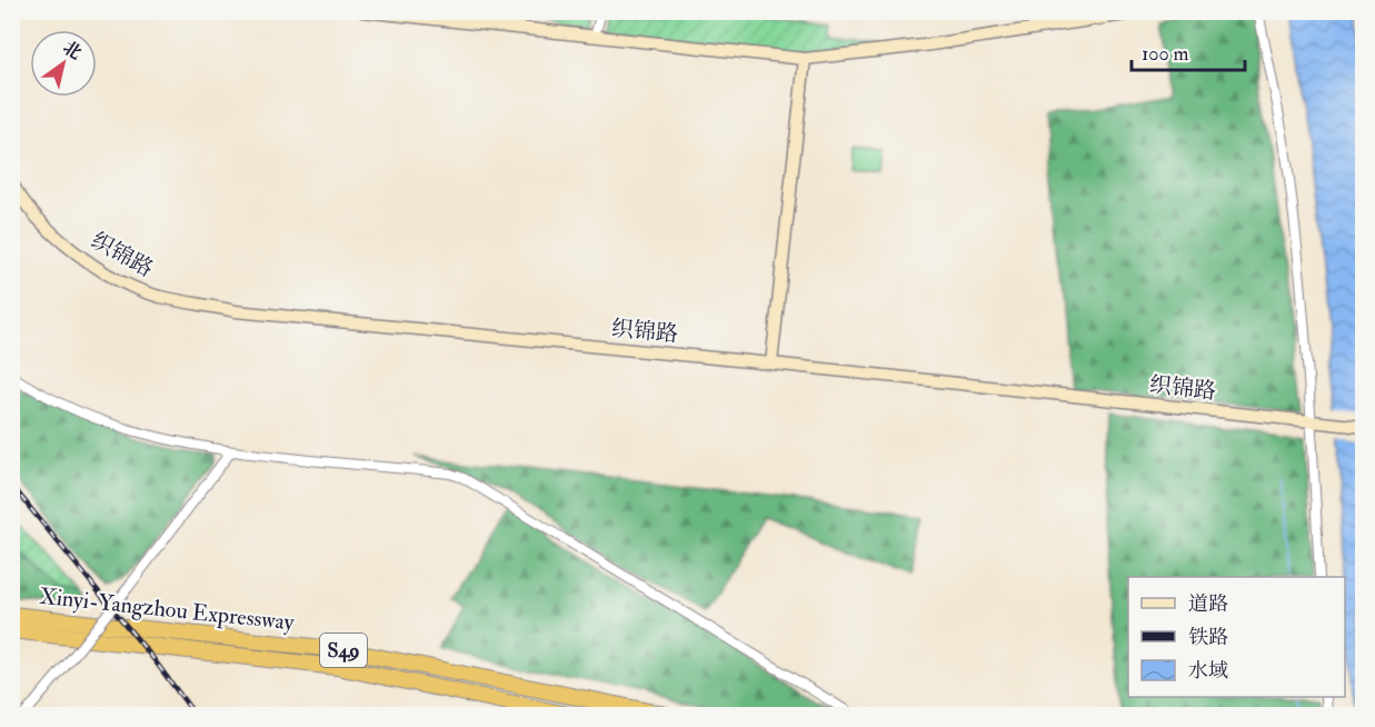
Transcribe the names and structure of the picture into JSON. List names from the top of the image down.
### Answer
{
  "streets": {
    "highway": ["Xinyi-Yangzhou Expressway", "S49"],
    "street": ["织锦路"]
  },
  "legend": ["道路", "铁路", "水域"],
  "scale_bar": "100 m",
  "north": "top right"
}
